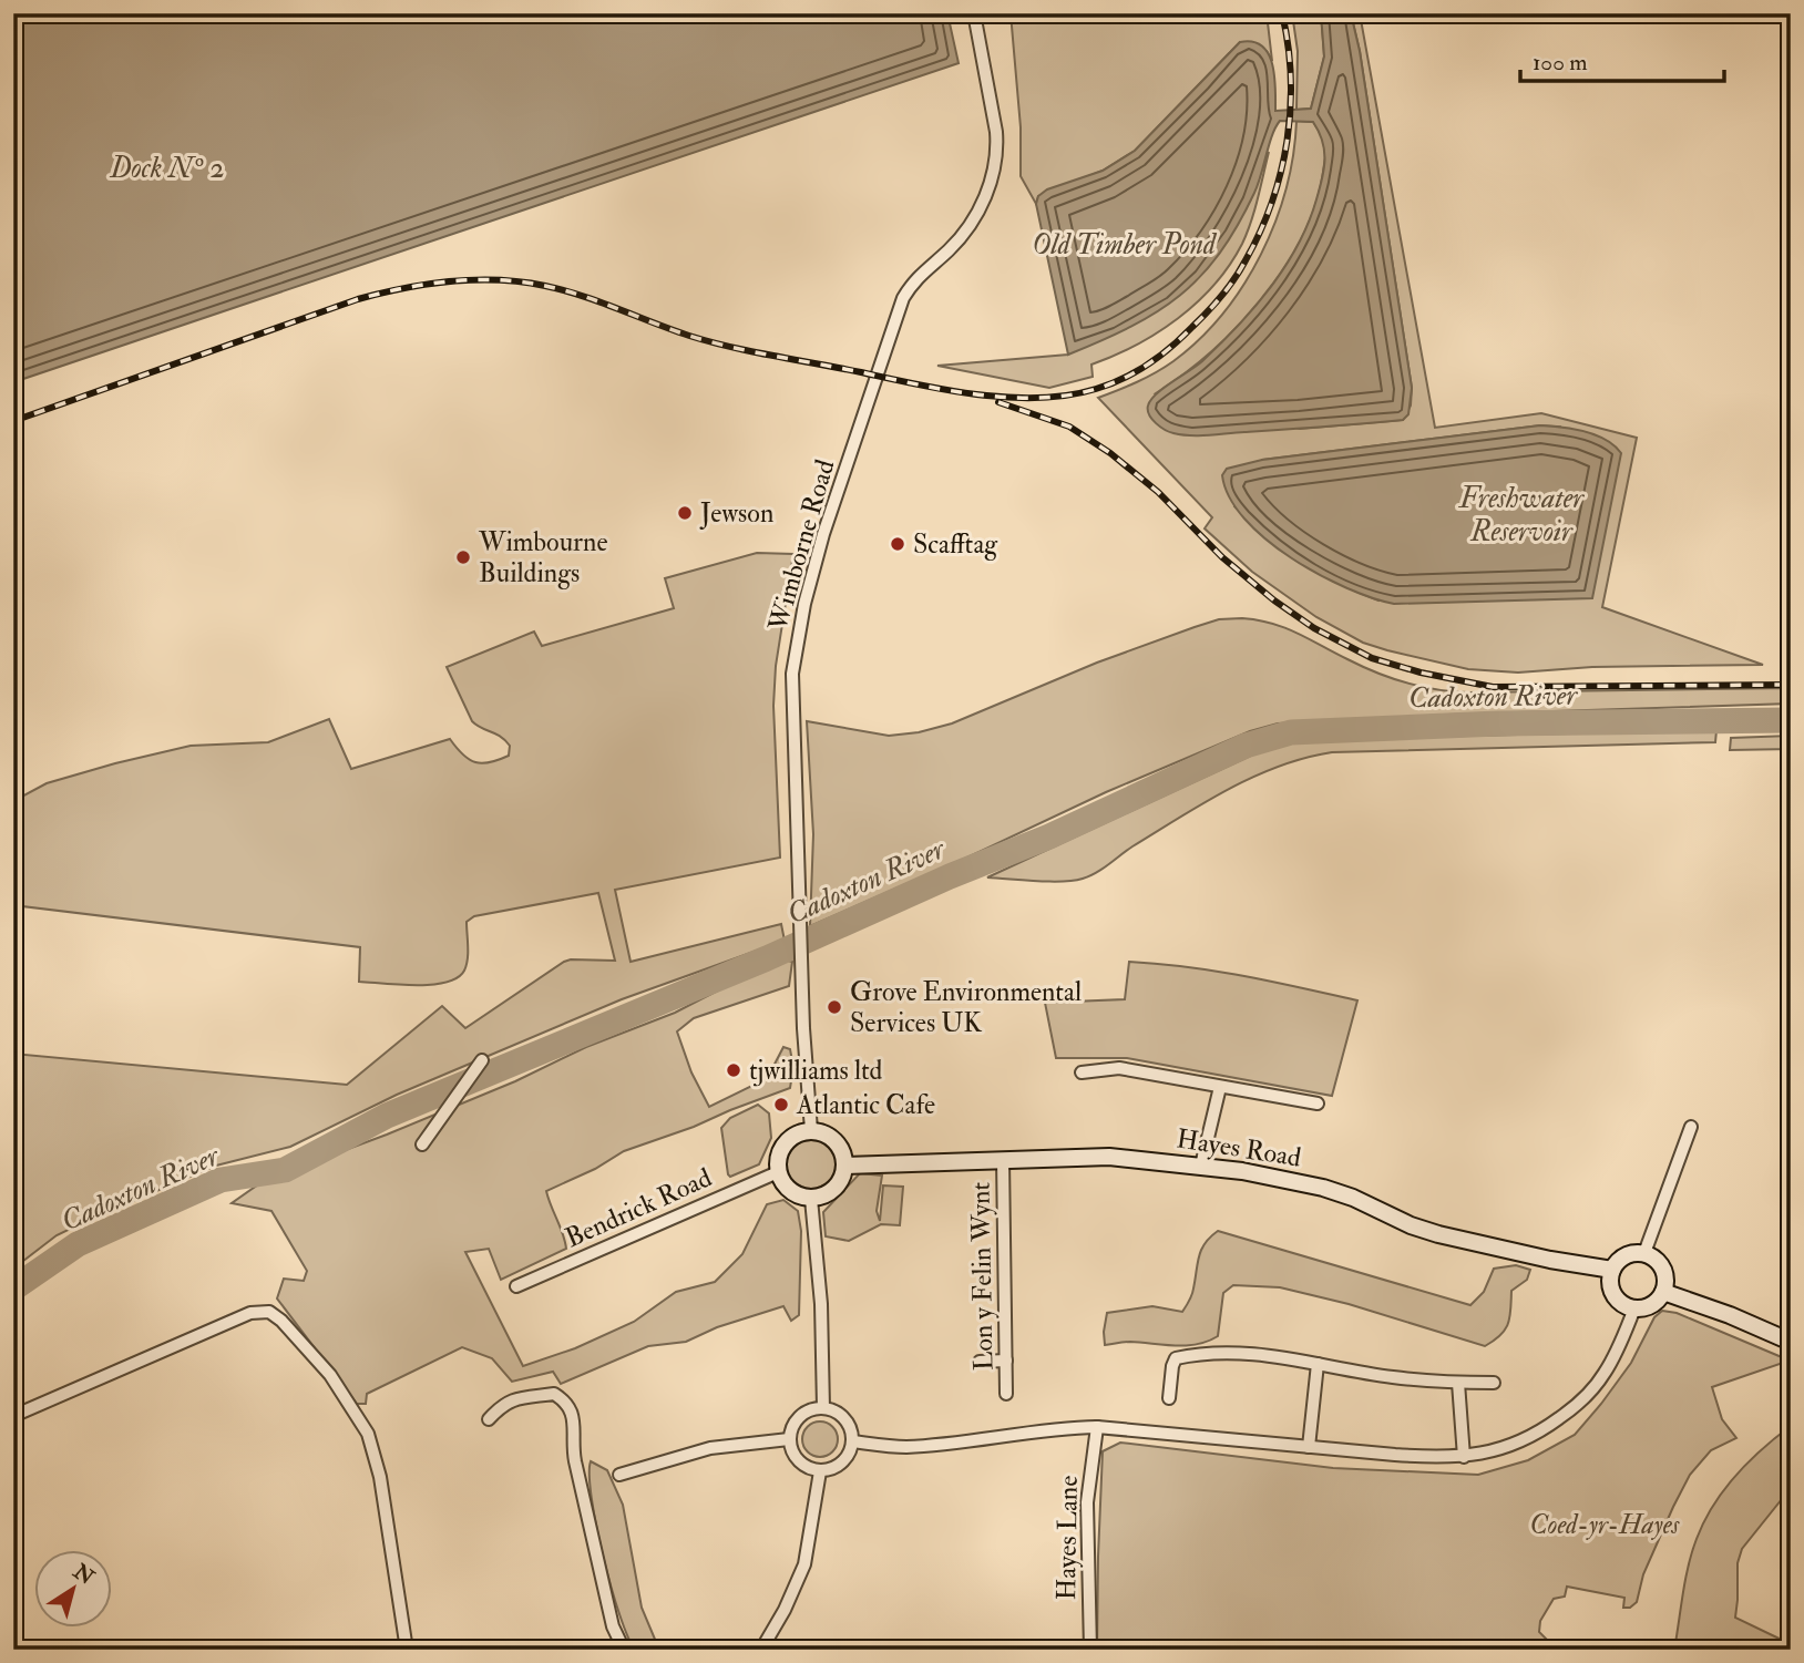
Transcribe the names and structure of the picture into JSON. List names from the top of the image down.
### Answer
{
  "streets": {
    "street": [
      "Wimborne Road",
      "Hayes Road",
      "Bendrick Road",
      "Lon y Felin Wynt",
      "Hayes Lane"
    ]
  },
  "crossings": [
    ["Wimborne Road", "Hayes Road"],
    ["Wimborne Road", "Bendrick Road"],
    ["Hayes Road", "Bendrick Road"],
    ["Hayes Road", "Lon y Felin Wynt"]
  ],
  "water": [
    "Dock Nº 2",
    "Old Timber Pond",
    "Freshwater Reservoir",
    "Cadoxton River"
  ],
  "parks": ["Coed-yr-Hayes"],
  "places": [
    "Jewson",
    "Scafftag",
    "Wimbourne Buildings",
    "Grove Environmental Services UK",
    "tjwilliams ltd",
    "Atlantic Cafe"
  ],
  "scale_bar": "100 m",
  "north": "top right"
}
